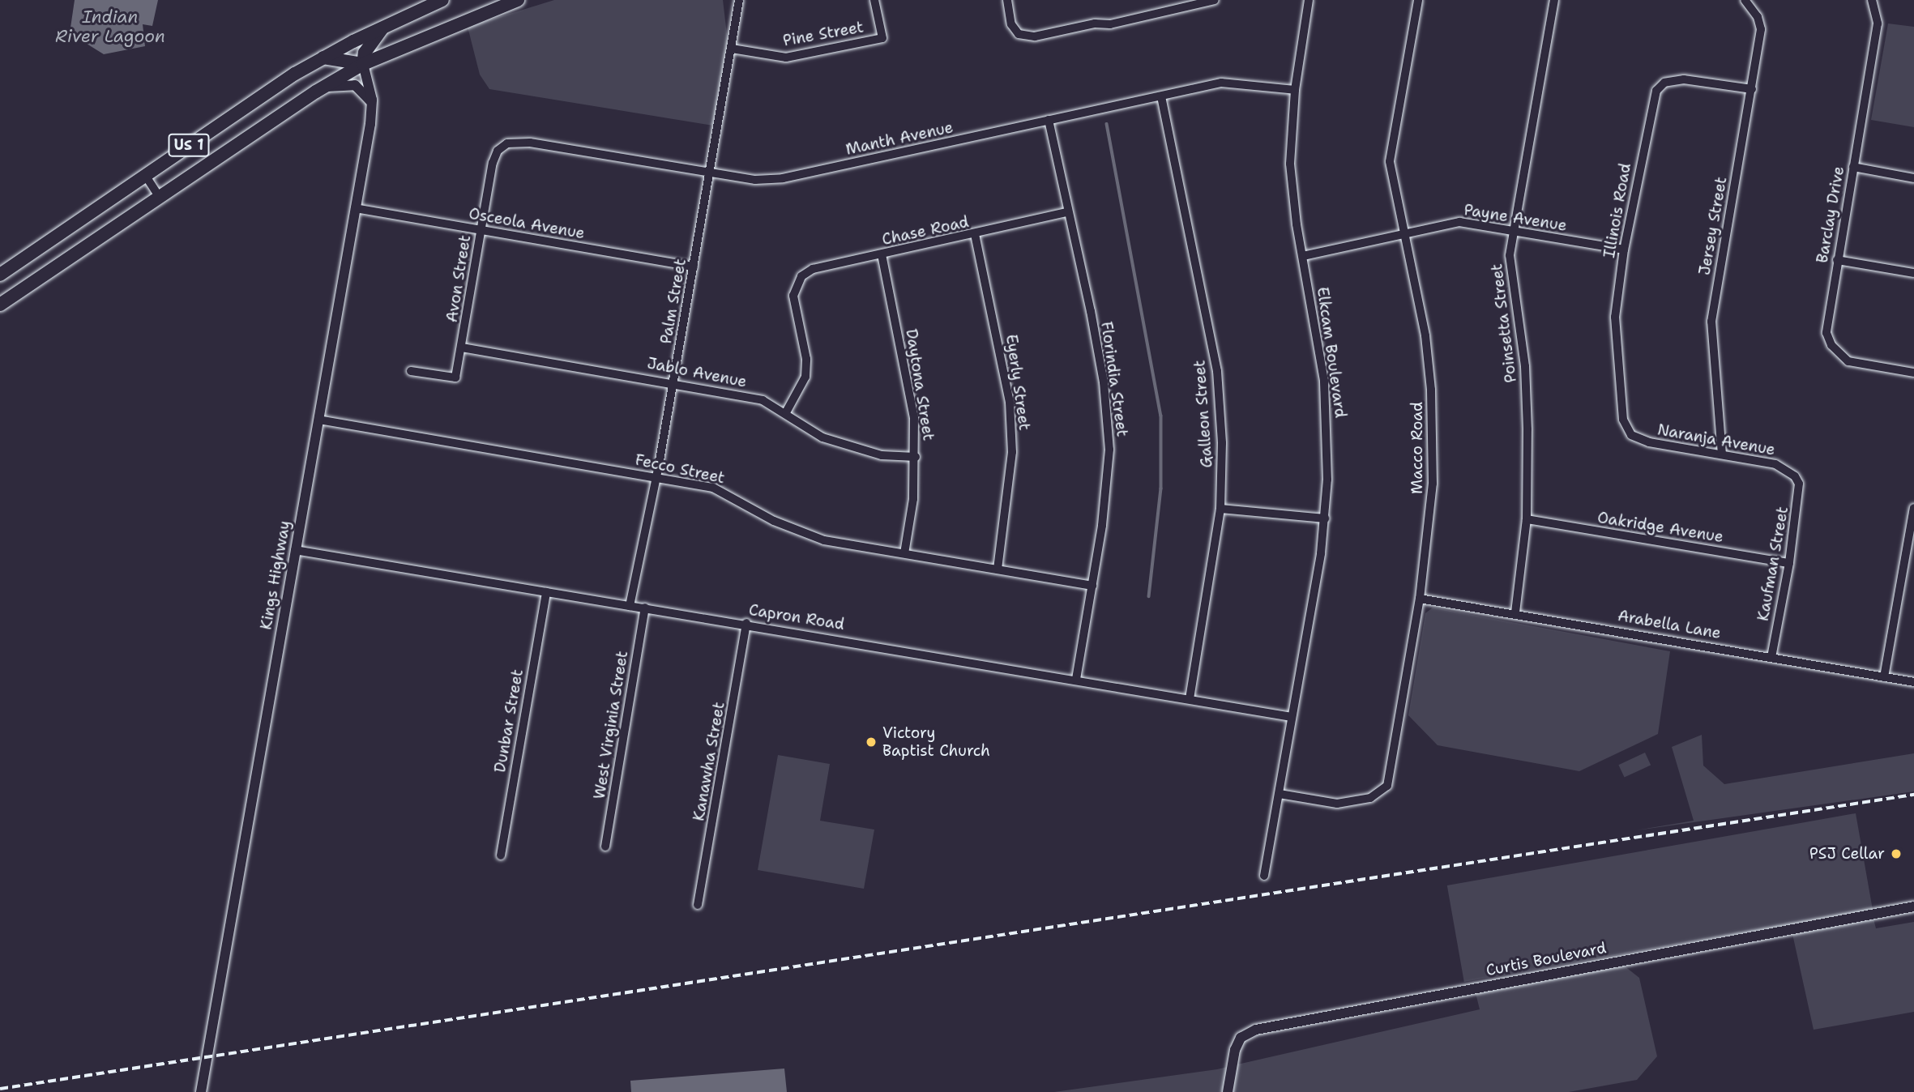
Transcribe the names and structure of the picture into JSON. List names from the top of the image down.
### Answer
{
  "streets": {
    "main road": ["US 1"],
    "street": [
      "Pine Street",
      "Manth Avenue",
      "Illinois Road",
      "Barclay Drive",
      "Payne Avenue",
      "Osceola Avenue",
      "Jersey Street",
      "Chase Road",
      "Avon Street",
      "Palm Street",
      "Poinsetta Street",
      "Elkcam Boulevard",
      "Jablo Avenue",
      "Florindia Street",
      "Eyerly Street",
      "Daytona Street",
      "Galleon Street",
      "Naranja Avenue",
      "Macco Road",
      "Fecco Street",
      "Oakridge Avenue",
      "Kaufman Street",
      "Kings Highway",
      "Capron Road",
      "Arabella Lane",
      "Dunbar Street",
      "West Virginia Street",
      "Kanawha Street",
      "Curtis Boulevard"
    ]
  },
  "crossings": [
    ["Pine Street", "Palm Street"],
    ["Manth Avenue", "Avon Street"],
    ["Manth Avenue", "Palm Street"],
    ["Manth Avenue", "Elkcam Boulevard"],
    ["Manth Avenue", "Florindia Street"],
    ["Manth Avenue", "Galleon Street"],
    ["US 1", "Kings Highway"],
    ["Illinois Road", "Payne Avenue"],
    ["Illinois Road", "Jersey Street"],
    ["Illinois Road", "Naranja Avenue"],
    ["Payne Avenue", "Poinsetta Street"],
    ["Payne Avenue", "Elkcam Boulevard"],
    ["Payne Avenue", "Macco Road"],
    ["Osceola Avenue", "Avon Street"],
    ["Osceola Avenue", "Palm Street"],
    ["Osceola Avenue", "Kings Highway"],
    ["Jersey Street", "Naranja Avenue"],
    ["Chase Road", "Jablo Avenue"],
    ["Chase Road", "Florindia Street"],
    ["Chase Road", "Eyerly Street"],
    ["Chase Road", "Daytona Street"],
    ["Avon Street", "Jablo Avenue"],
    ["Palm Street", "Jablo Avenue"],
    ["Palm Street", "Fecco Street"],
    ["Palm Street", "Capron Road"],
    ["Poinsetta Street", "Oakridge Avenue"],
    ["Poinsetta Street", "Arabella Lane"],
    ["Elkcam Boulevard", "Macco Road"],
    ["Elkcam Boulevard", "Capron Road"],
    ["Jablo Avenue", "Daytona Street"],
    ["Florindia Street", "Fecco Street"],
    ["Florindia Street", "Capron Road"],
    ["Eyerly Street", "Fecco Street"],
    ["Daytona Street", "Fecco Street"],
    ["Galleon Street", "Capron Road"],
    ["Naranja Avenue", "Kaufman Street"],
    ["Macco Road", "Arabella Lane"],
    ["Fecco Street", "Kings Highway"],
    ["Oakridge Avenue", "Kaufman Street"],
    ["Kaufman Street", "Arabella Lane"],
    ["Kings Highway", "Capron Road"],
    ["Capron Road", "Dunbar Street"],
    ["Capron Road", "West Virginia Street"],
    ["Capron Road", "Kanawha Street"]
  ],
  "water": ["Indian River Lagoon"],
  "places": ["Victory Baptist Church", "PSJ Cellar"]
}
